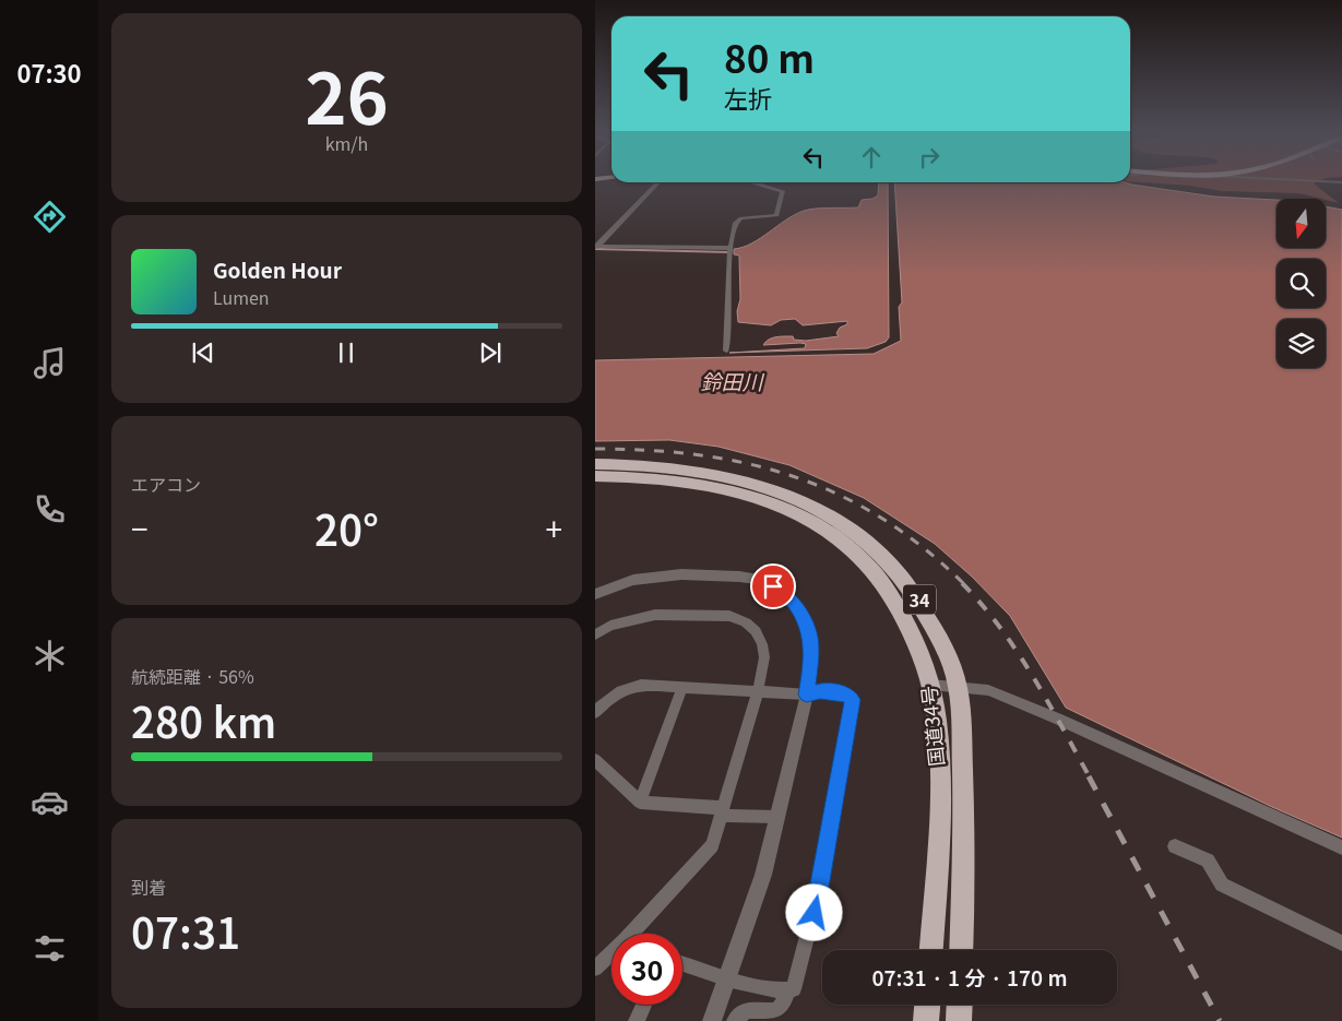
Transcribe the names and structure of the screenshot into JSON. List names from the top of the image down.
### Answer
{
  "streets": {
    "highway": ["34", "国道34号"]
  },
  "water": ["鈴田川"],
  "north": "bottom",
  "page": {
    "tabs": "07:30",
    "tile": [
      ["26", "km/h"],
      "エアコン",
      ["航続距離 · 56%", "280 km"],
      ["到着", "07:31"]
    ],
    "turn": ["80 m", "左折"],
    "song": ["Golden Hour", "Lumen"],
    "heat": ["−", "20°", "+"],
    "limit": "30",
    "trip": "07:31 · 1 分 · 170 m"
  }
}
